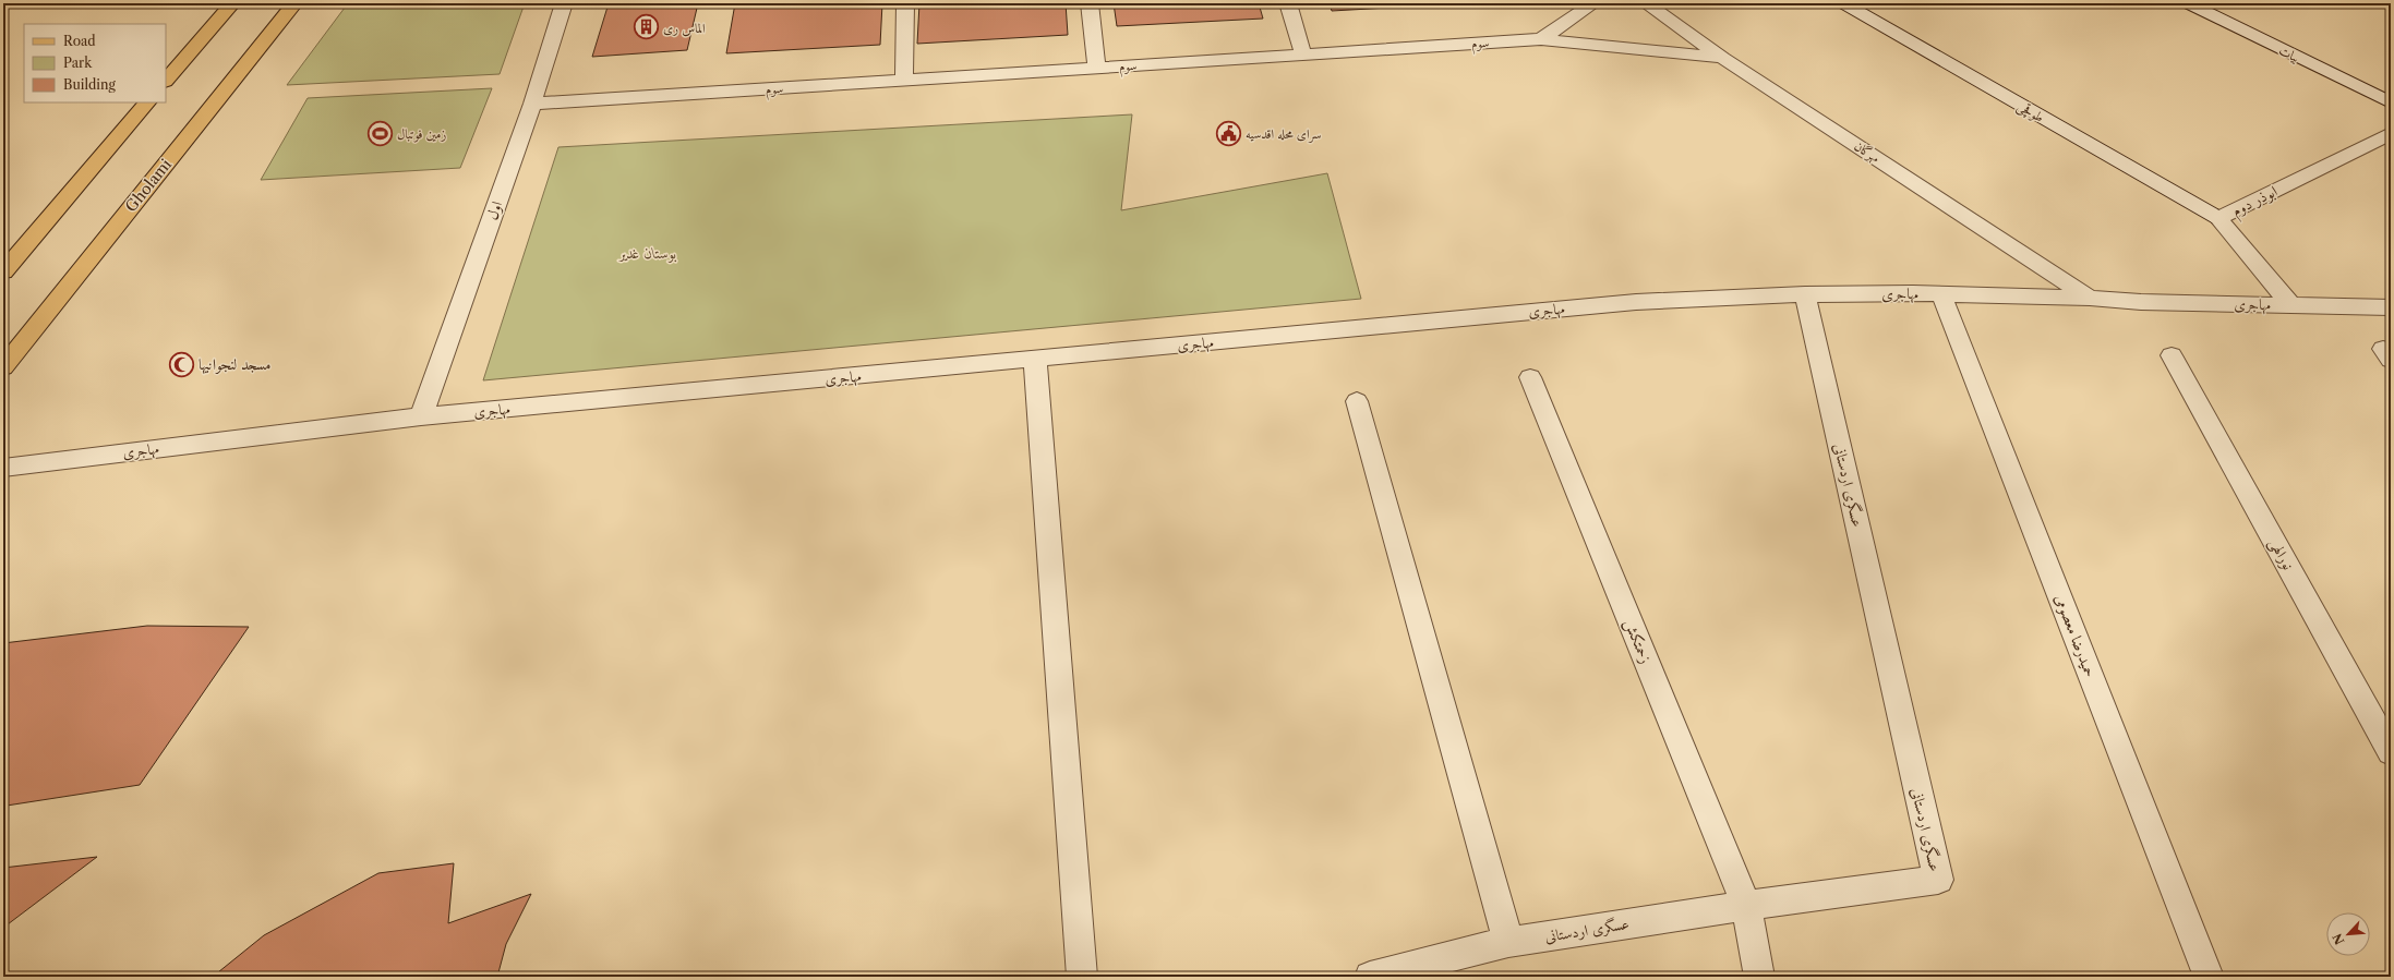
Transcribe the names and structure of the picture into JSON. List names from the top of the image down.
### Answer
{
  "streets": {
    "main road": ["Gholami"],
    "street": [
      "سوم",
      "بیات",
      "طوقچی",
      "مهرگان",
      "ابوذر دوم",
      "اول",
      "مهاجری",
      "عسگری اردستانی",
      "نورالهی",
      "حمیدرضا معصومی",
      "زحمتکش"
    ]
  },
  "crossings": [
    ["سوم", "مهرگان"],
    ["سوم", "اول"],
    ["طوقچی", "ابوذر دوم"],
    ["مهرگان", "مهاجری"],
    ["ابوذر دوم", "مهاجری"],
    ["اول", "مهاجری"],
    ["مهاجری", "عسگری اردستانی"],
    ["مهاجری", "حمیدرضا معصومی"],
    ["عسگری اردستانی", "زحمتکش"]
  ],
  "parks": ["بوستان غدیر"],
  "places": {
    "building": ["الماس ری"],
    "sports": ["زمین فوتبال"],
    "public building": ["سرای محله اقدسیه"],
    "mosque": ["مسجد لنجوانیها"]
  },
  "legend": ["Road", "Park", "Building"],
  "north": "bottom left"
}
